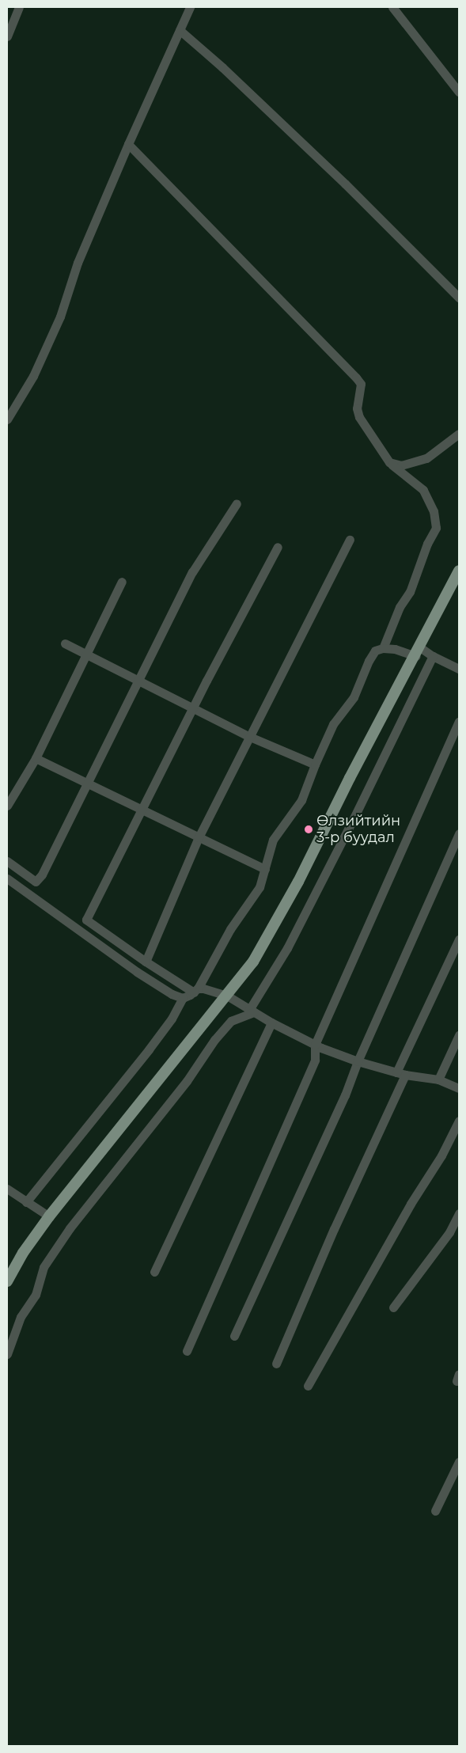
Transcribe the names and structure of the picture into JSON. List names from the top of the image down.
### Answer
{
  "places": ["Өлзийтийн 3-р буудал"]
}
